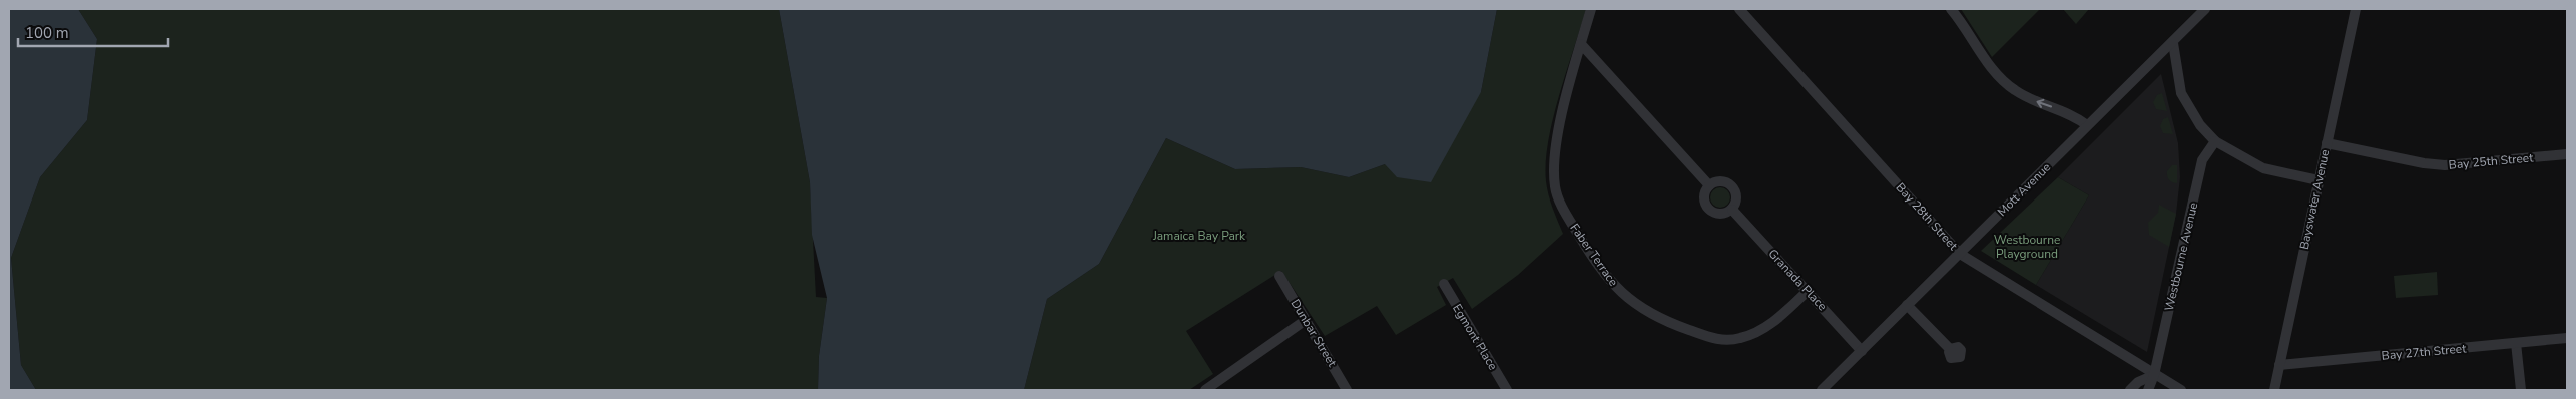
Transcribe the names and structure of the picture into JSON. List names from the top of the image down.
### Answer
{
  "streets": {
    "street": [
      "Bay 25th Street",
      "Mott Avenue",
      "Bayswater Avenue",
      "Bay 28th Street",
      "Faber Terrace",
      "Westbourne Avenue",
      "Granada Place",
      "Dunbar Street",
      "Egmont Place",
      "Bay 27th Street"
    ]
  },
  "crossings": [
    ["Bay 25th Street", "Bayswater Avenue"],
    ["Mott Avenue", "Bay 28th Street"],
    ["Mott Avenue", "Granada Place"],
    ["Bayswater Avenue", "Bay 27th Street"],
    ["Bay 28th Street", "Westbourne Avenue"],
    ["Faber Terrace", "Granada Place"]
  ],
  "parks": ["Jamaica Bay Park", "Westbourne Playground"],
  "scale_bar": "100 m"
}
